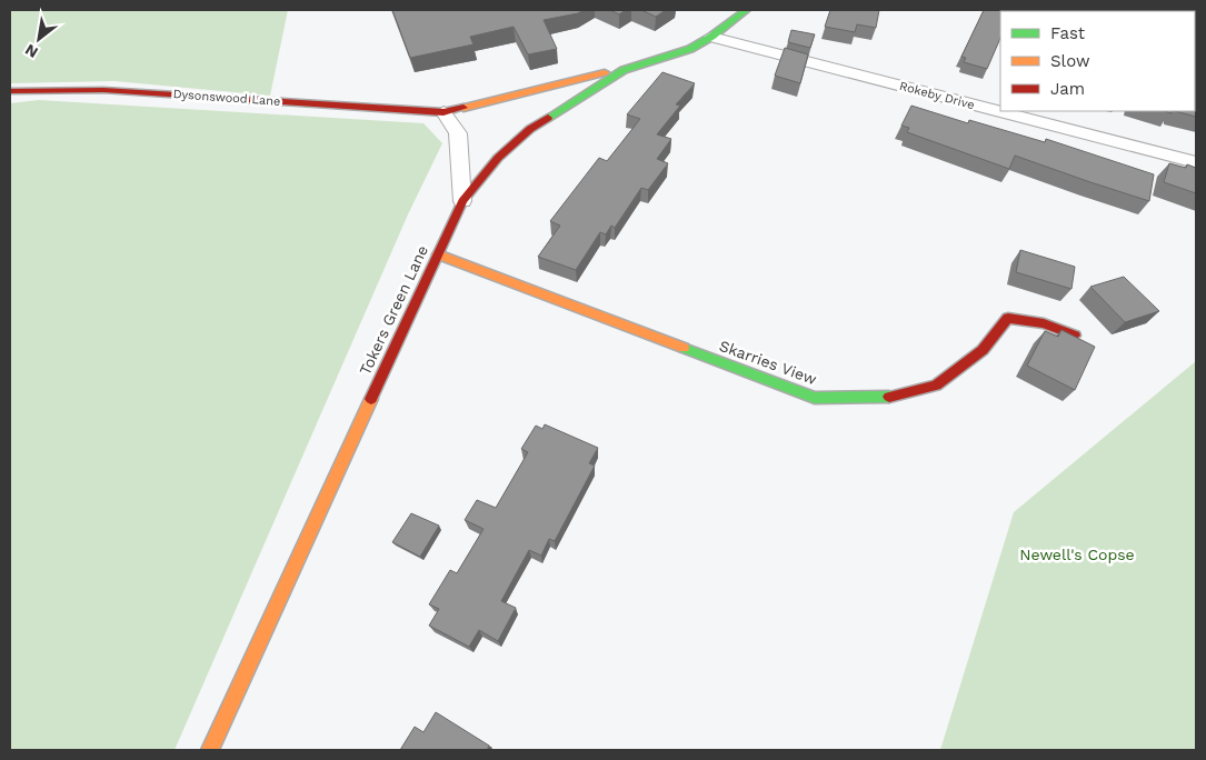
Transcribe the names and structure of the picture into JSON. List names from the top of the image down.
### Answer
{
  "streets": {
    "street": [
      "Rokeby Drive",
      "Dysonswood Lane",
      "Tokers Green Lane",
      "Skarries View"
    ]
  },
  "crossings": [
    ["Rokeby Drive", "Tokers Green Lane"],
    ["Dysonswood Lane", "Tokers Green Lane"],
    ["Tokers Green Lane", "Skarries View"]
  ],
  "parks": ["Newell's Copse"],
  "legend": ["Fast", "Slow", "Jam"],
  "north": "bottom left"
}
